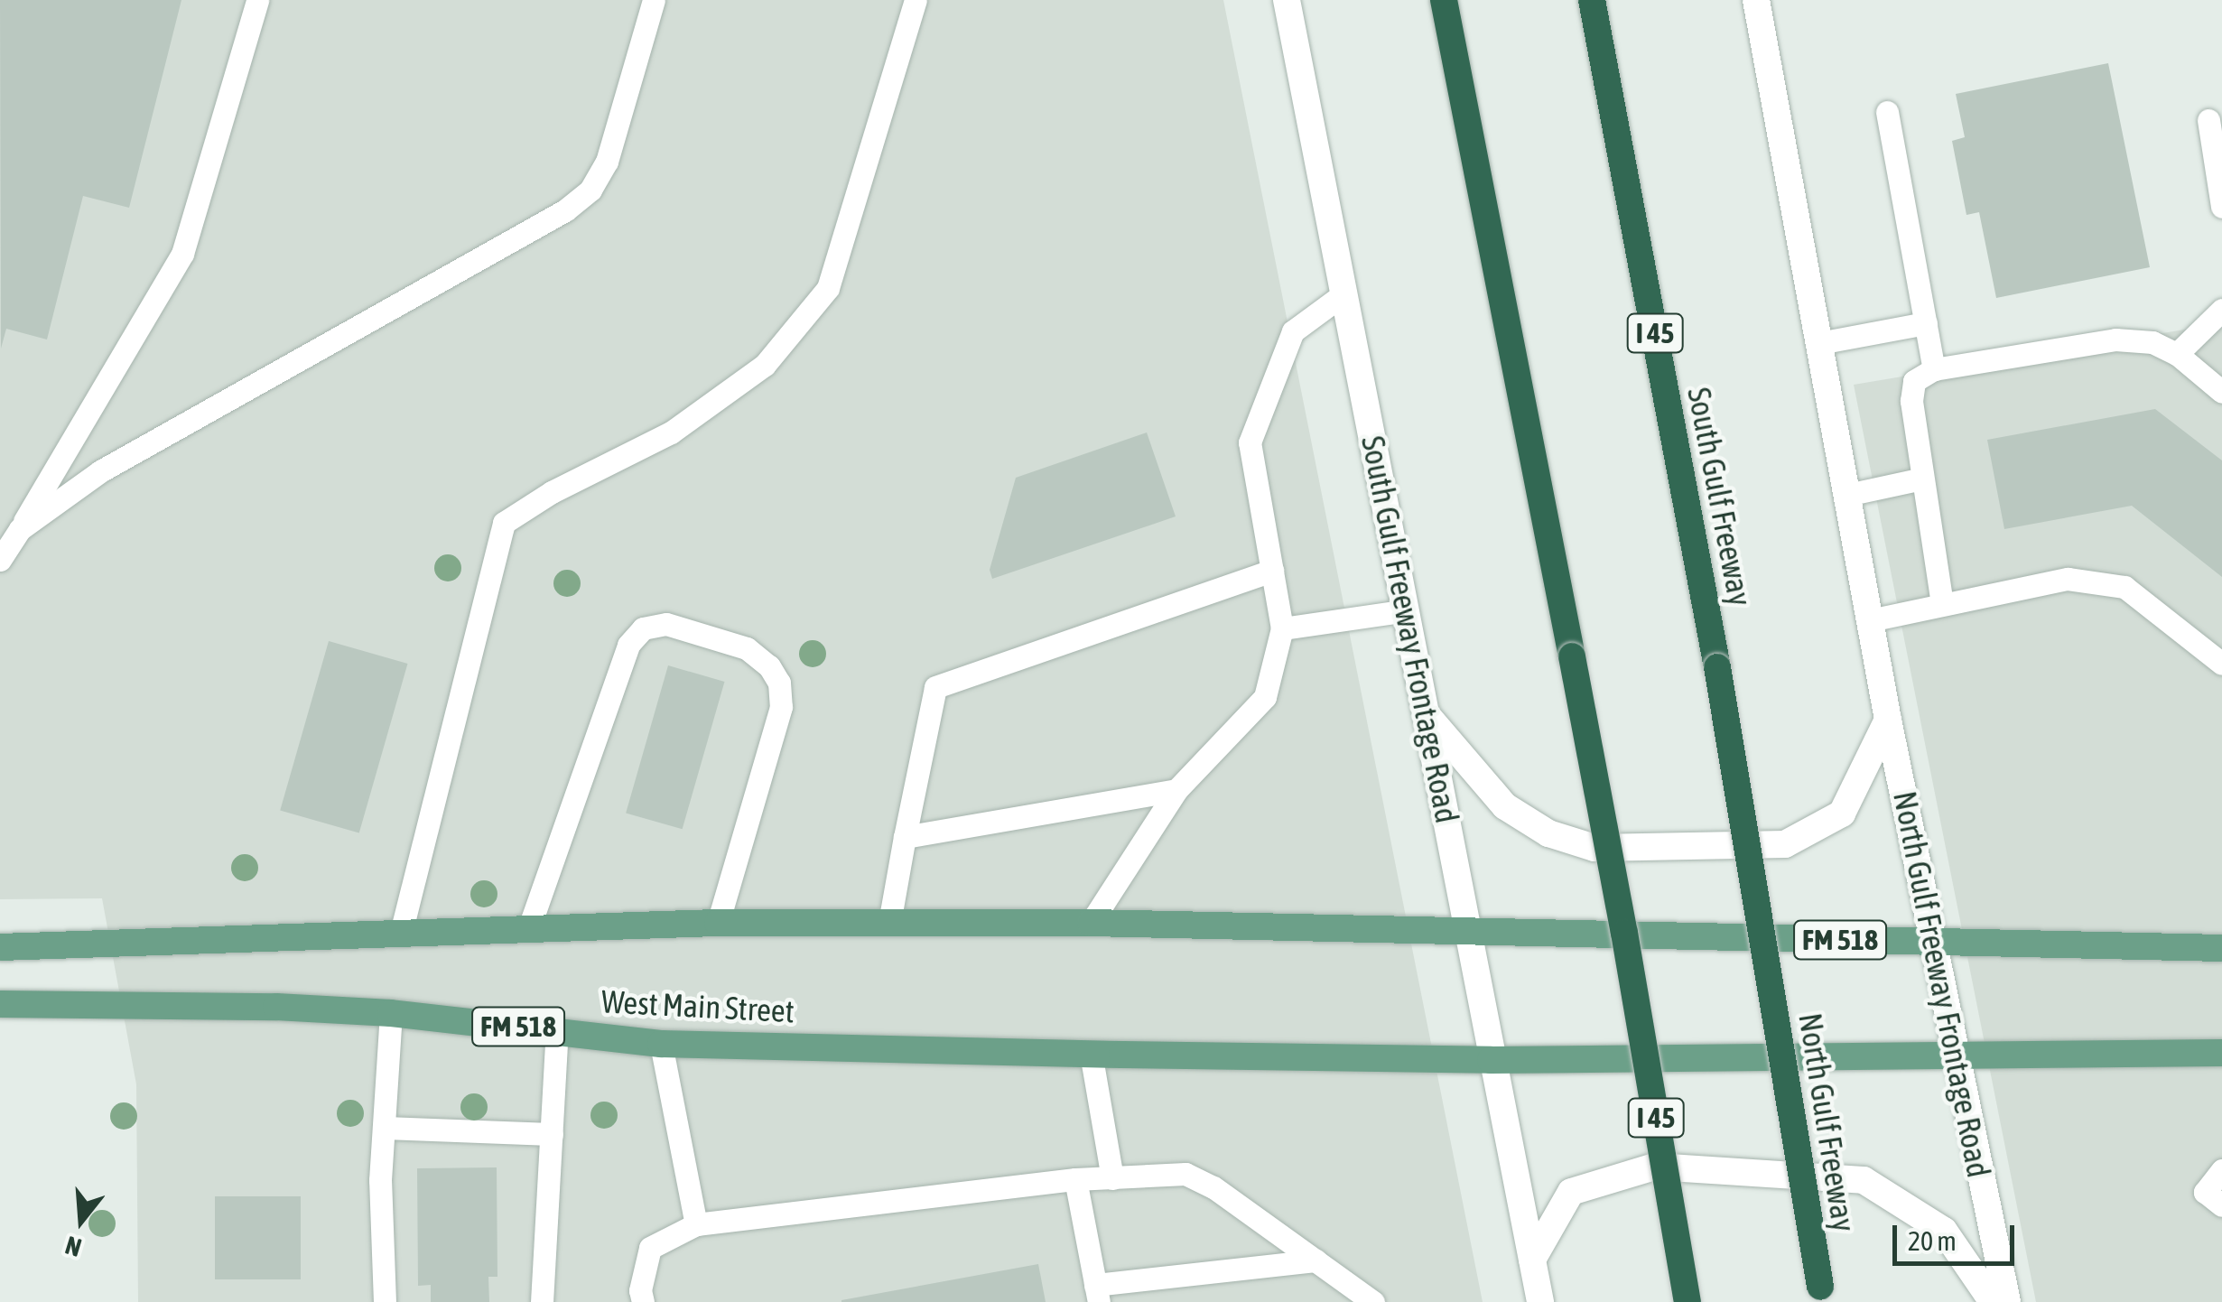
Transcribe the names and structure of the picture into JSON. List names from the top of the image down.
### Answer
{
  "streets": {
    "highway": ["I 45", "South Gulf Freeway", "North Gulf Freeway"],
    "main road": [
      "South Gulf Freeway Frontage Road",
      "FM 518",
      "North Gulf Freeway Frontage Road",
      "West Main Street"
    ]
  },
  "crossings": [
    ["South Gulf Freeway", "North Gulf Freeway"],
    ["South Gulf Freeway Frontage Road", "FM 518"],
    ["South Gulf Freeway Frontage Road", "West Main Street"],
    ["FM 518", "North Gulf Freeway Frontage Road"],
    ["FM 518", "West Main Street"]
  ],
  "scale_bar": "20 m",
  "north": "bottom"
}
